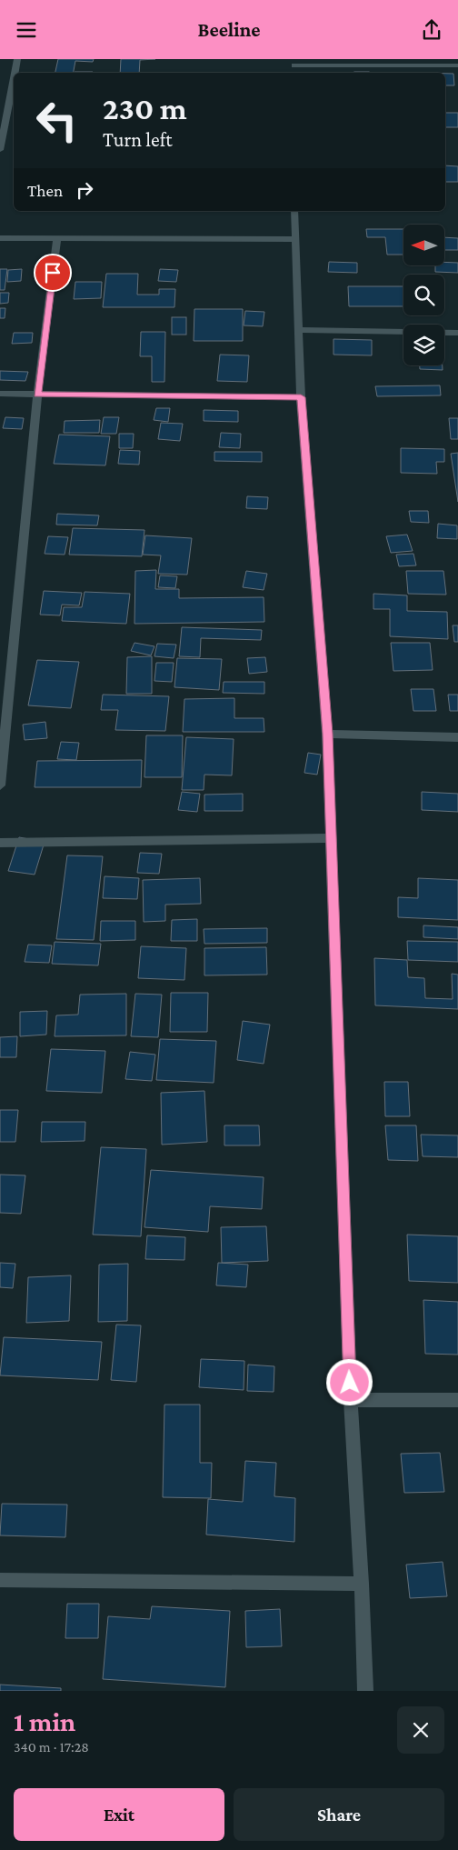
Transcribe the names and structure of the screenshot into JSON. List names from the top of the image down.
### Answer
{
  "north": "left",
  "page": {
    "header": "Beeline",
    "turn": ["230 m", "Turn left"],
    "then": "Then",
    "heading": ["1 min", "340 m · 17:28"],
    "buttons": ["Exit", "Share"]
  }
}
